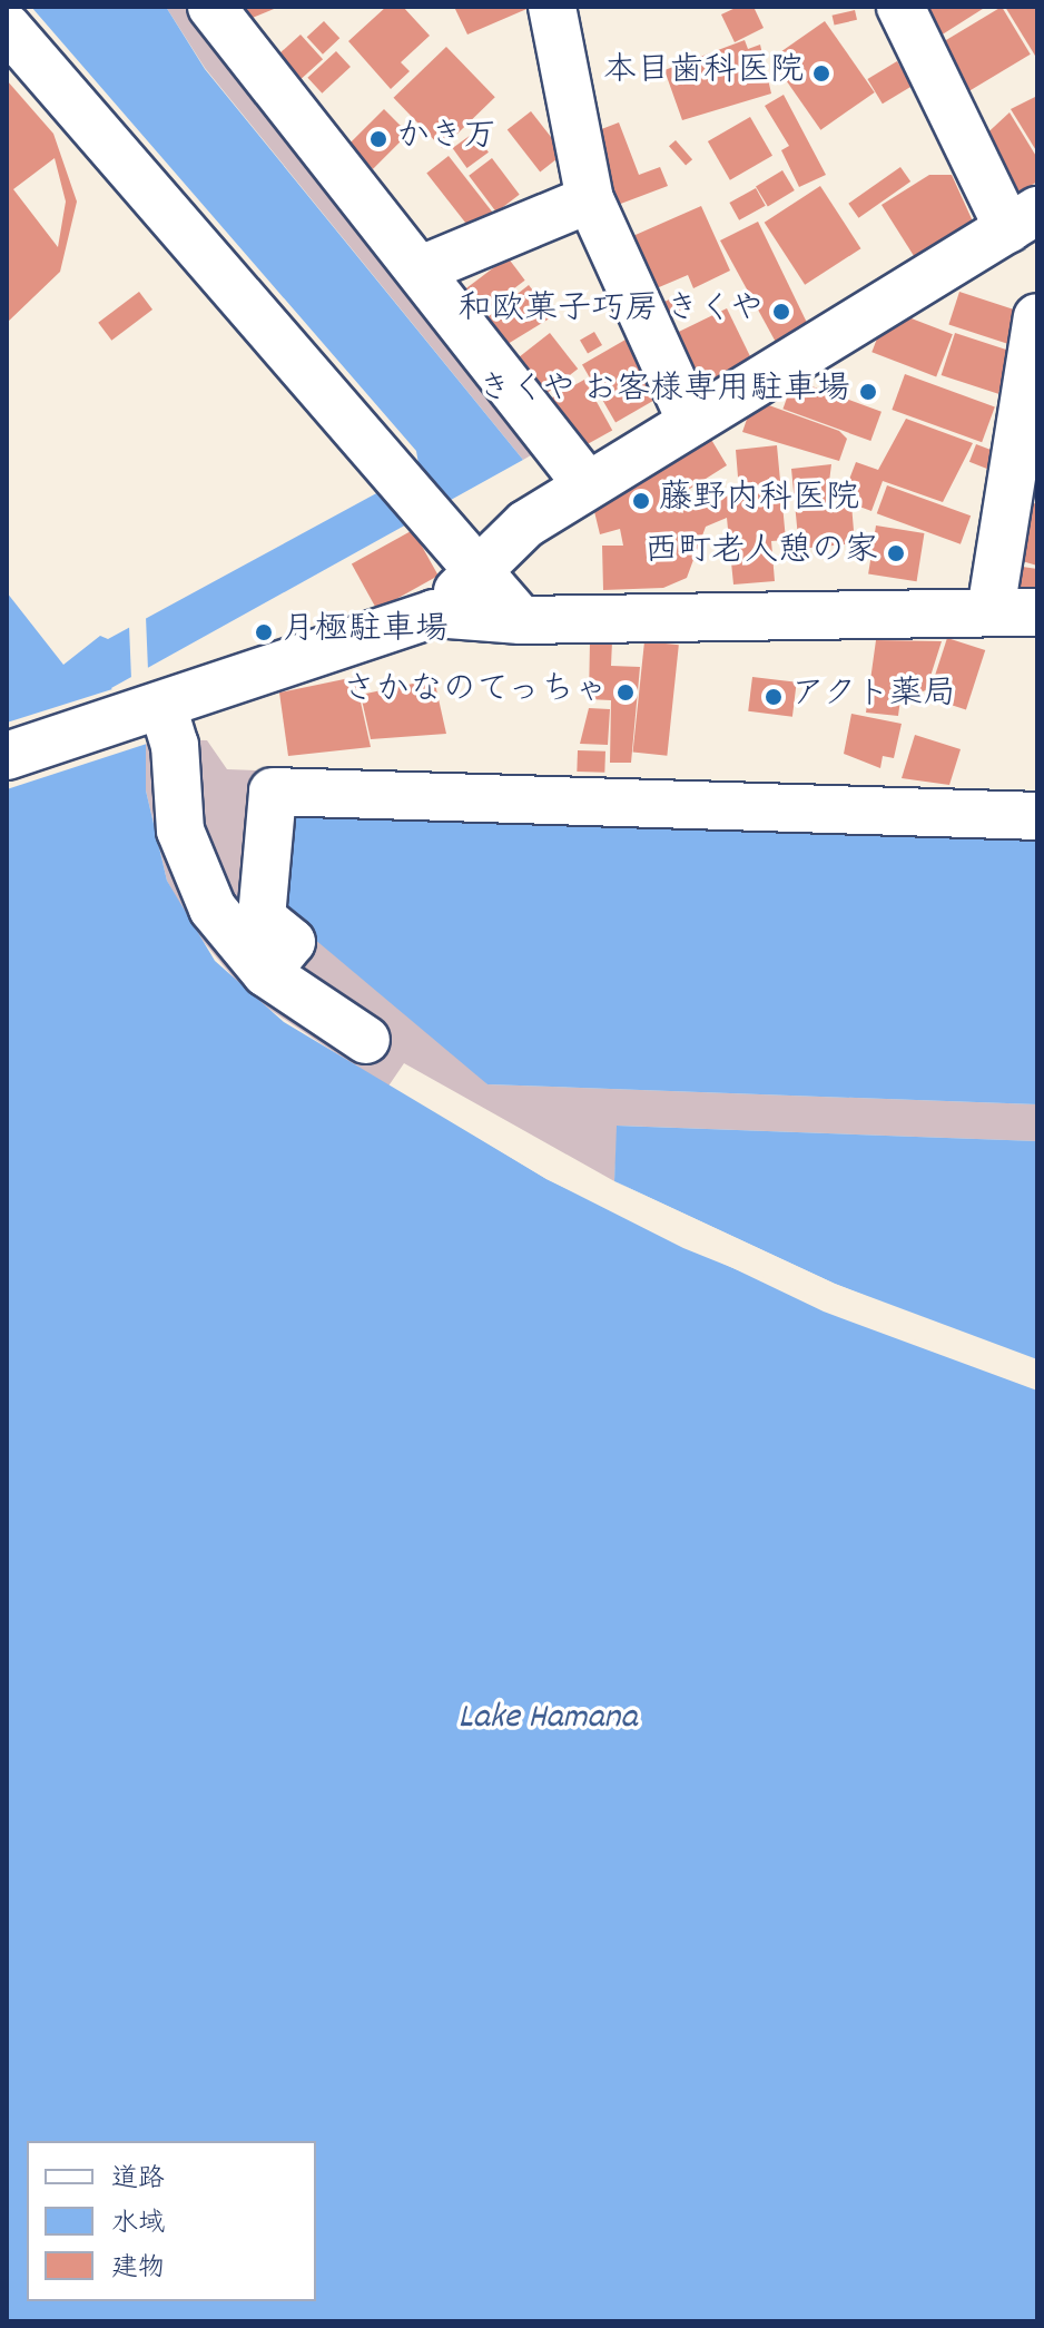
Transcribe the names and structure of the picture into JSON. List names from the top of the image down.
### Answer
{
  "water": ["Lake Hamana"],
  "places": [
    "本目歯科医院",
    "かき万",
    "和欧菓子巧房 きくや",
    "きくや お客様専用駐車場",
    "藤野内科医院",
    "西町老人憩の家",
    "月極駐車場",
    "さかなのてっちゃ",
    "アクト薬局"
  ],
  "legend": ["道路", "水域", "建物"]
}
